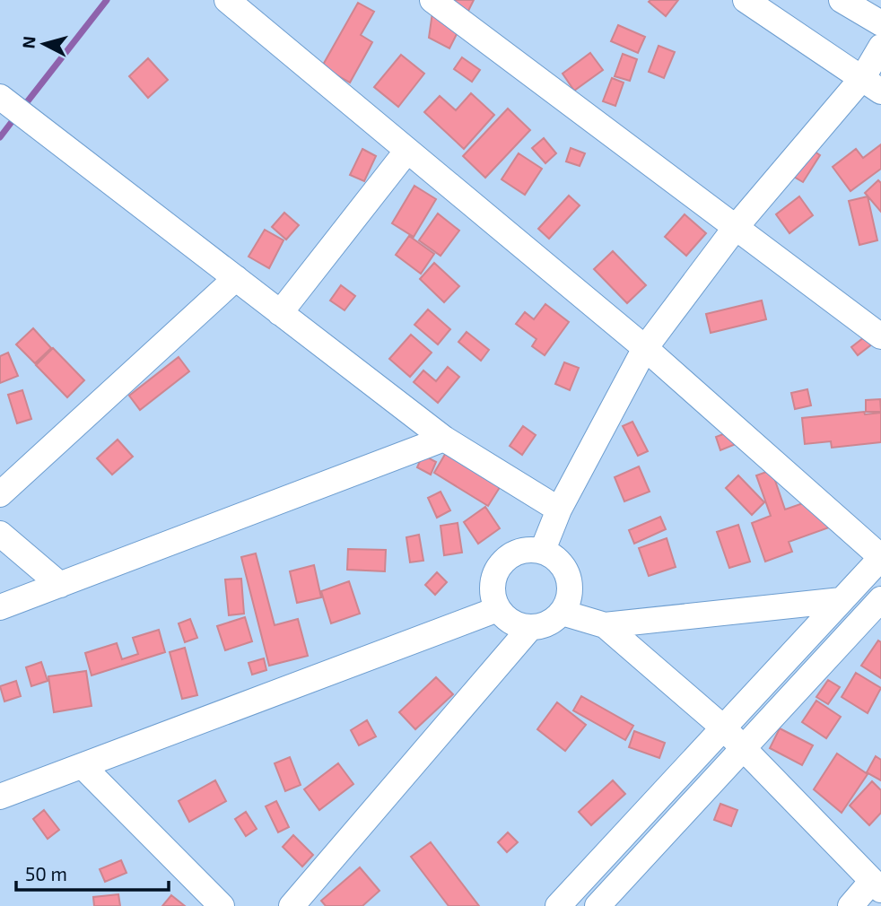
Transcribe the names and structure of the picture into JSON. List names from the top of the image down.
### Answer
{
  "scale_bar": "50 m",
  "north": "left"
}
